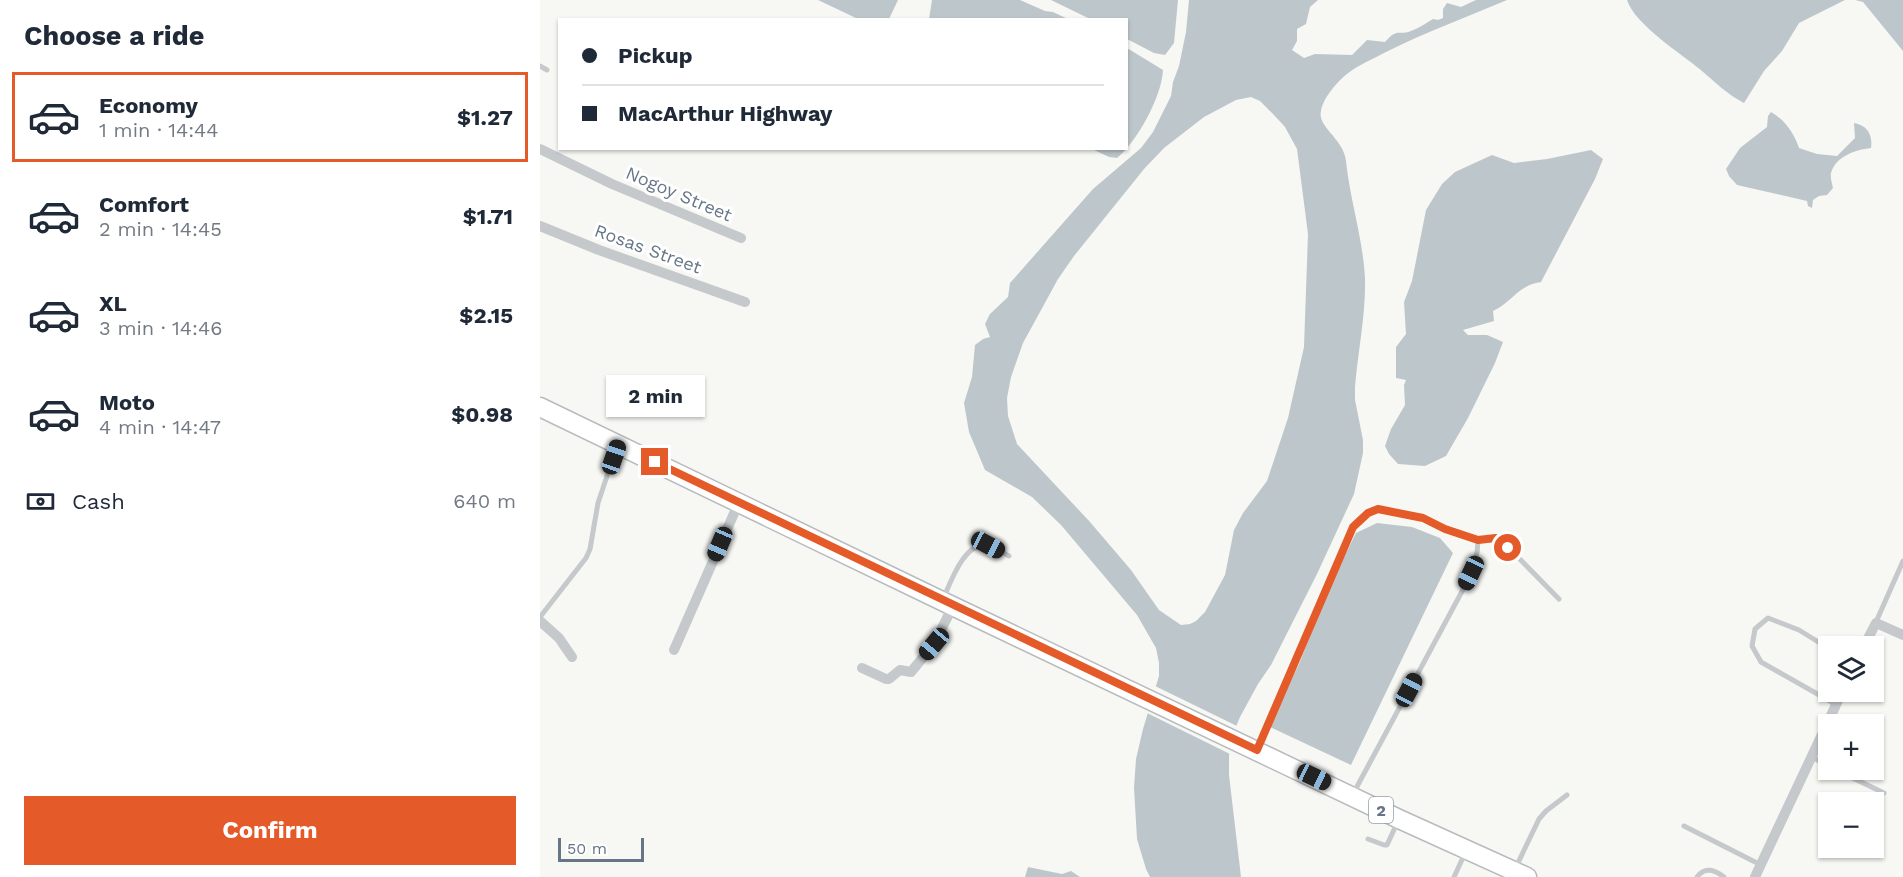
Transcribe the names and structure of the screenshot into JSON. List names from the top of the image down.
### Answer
{
  "streets": {
    "highway": ["2"],
    "street": ["Nogoy Street", "Rosas Street"]
  },
  "scale_bar": "50 m",
  "page": {
    "heading": "Choose a ride",
    "banner": ["Pickup", "MacArthur Highway"],
    "list": [
      {
        "name": "Economy",
        "note": "1 min · 14:44",
        "value": "$1.27"
      },
      {
        "name": "Comfort",
        "note": "2 min · 14:45",
        "value": "$1.71"
      },
      {
        "name": "XL",
        "note": "3 min · 14:46",
        "value": "$2.15"
      },
      {
        "name": "Moto",
        "note": "4 min · 14:47",
        "value": "$0.98"
      }
    ],
    "bubble": "2 min",
    "pay": ["Cash", "640 m"],
    "map_buttons": ["+", "−"],
    "buttons": "Confirm",
    "scale": "50 m"
  }
}
